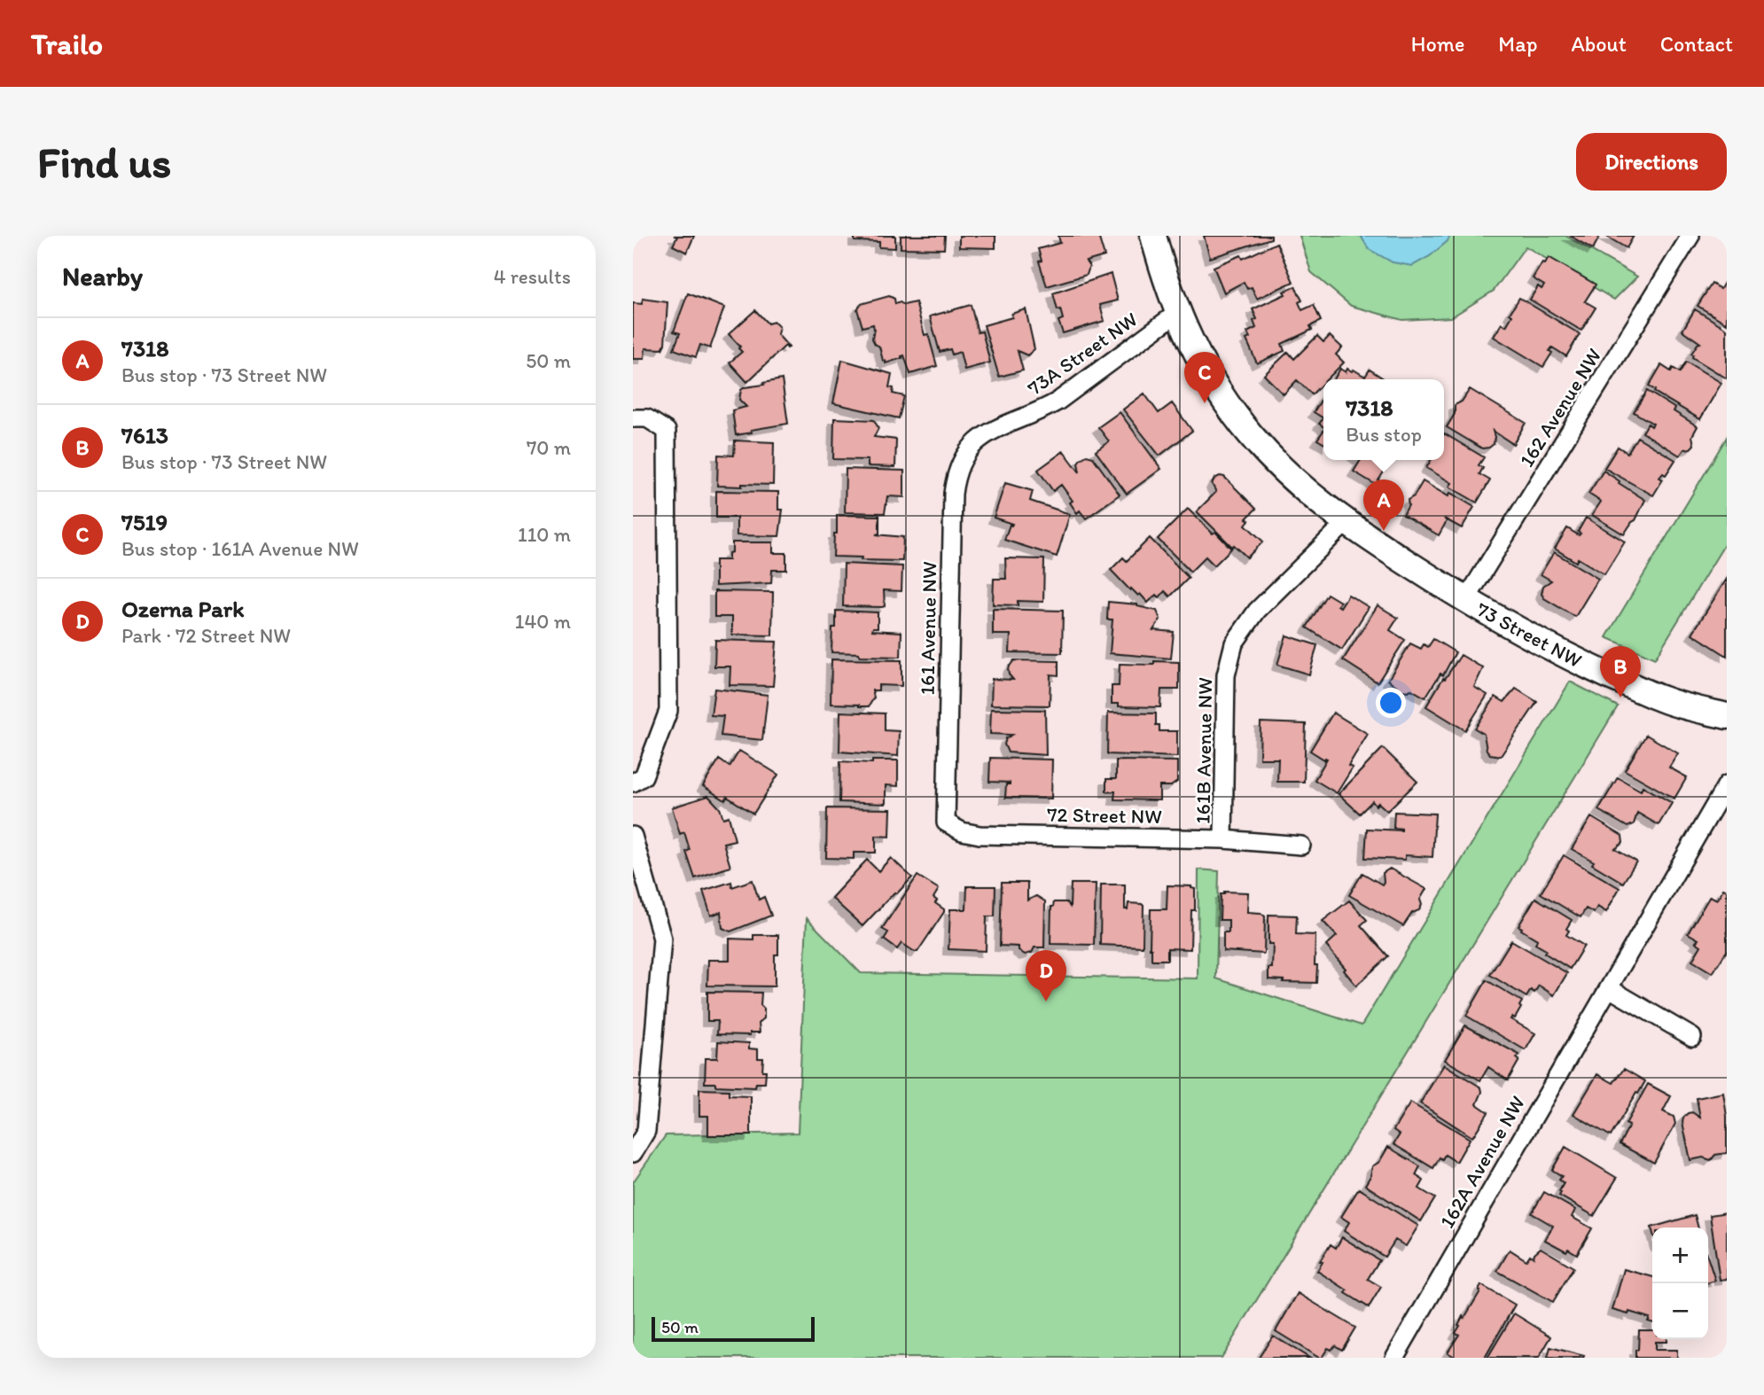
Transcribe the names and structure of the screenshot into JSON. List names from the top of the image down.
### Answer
{
  "streets": {
    "street": [
      "73A Street NW",
      "162 Avenue NW",
      "161 Avenue NW",
      "73 Street NW",
      "161B Avenue NW",
      "72 Street NW",
      "162A Avenue NW"
    ]
  },
  "crossings": [
    ["73A Street NW", "161 Avenue NW"],
    ["73A Street NW", "73 Street NW"],
    ["162 Avenue NW", "73 Street NW"],
    ["161 Avenue NW", "72 Street NW"],
    ["73 Street NW", "161B Avenue NW"],
    ["161B Avenue NW", "72 Street NW"]
  ],
  "scale_bar": "50 m",
  "page": {
    "header": "Trailo",
    "nav": [
      "Home",
      "Map",
      "About",
      "Contact"
    ],
    "buttons": "Directions",
    "title": "Find us",
    "heading": ["Nearby", "4 results"],
    "list": [
      {
        "mark": "A",
        "name": "7318",
        "note": "Bus stop · 73 Street NW",
        "value": "50 m"
      },
      {
        "mark": "B",
        "name": "7613",
        "note": "Bus stop · 73 Street NW",
        "value": "70 m"
      },
      {
        "mark": "C",
        "name": "7519",
        "note": "Bus stop · 161A Avenue NW",
        "value": "110 m"
      },
      {
        "mark": "D",
        "name": "Ozerna Park",
        "note": "Park · 72 Street NW",
        "value": "140 m"
      }
    ],
    "pins": [
      "C",
      "A",
      "B",
      "D"
    ],
    "popup": ["7318", "Bus stop"],
    "map_buttons": ["+", "−"],
    "scale": "50 m"
  }
}
